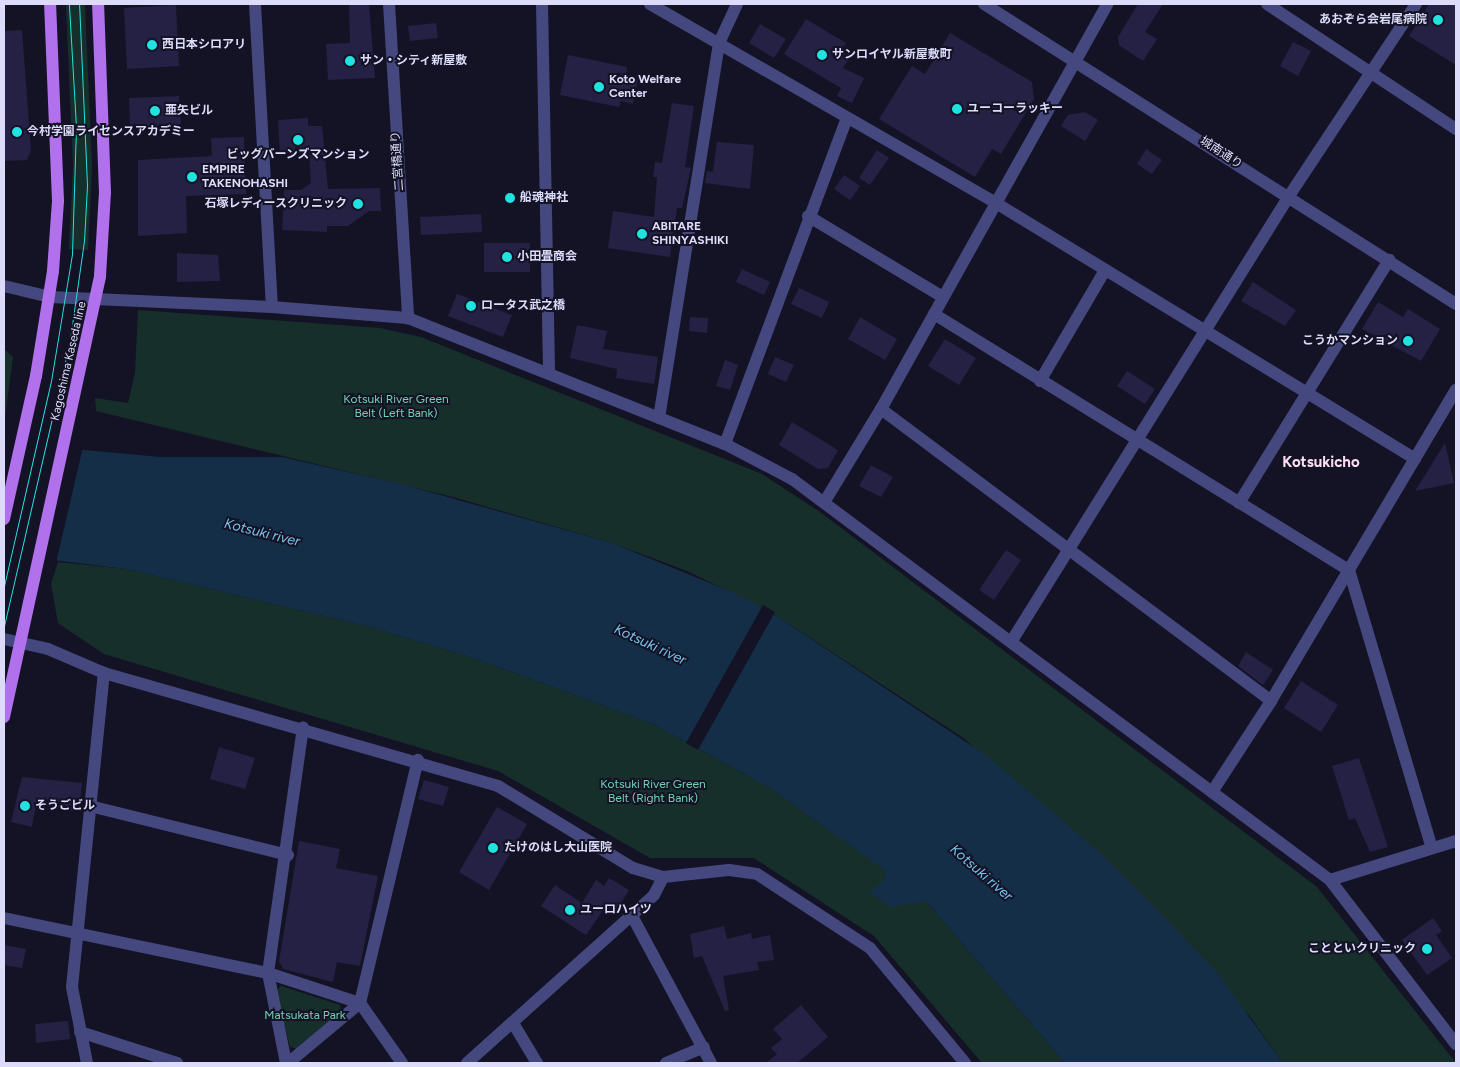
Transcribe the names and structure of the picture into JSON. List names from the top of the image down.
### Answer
{
  "streets": {
    "main road": ["Kagoshima Kaseda line"],
    "street": ["城南通り", "二宮橋通り"]
  },
  "districts": ["Kotsukicho"],
  "water": ["Kotsuki river"],
  "parks": ["Kotsuki River Green Belt (Left Bank)", "Kotsuki River Green Belt (Right Bank)", "Matsukata Park"],
  "places": [
    "あおぞら会岩尾病院",
    "西日本シロアリ",
    "サンロイヤル新屋敷町",
    "サン・シティ新屋敷",
    "Koto Welfare Center",
    "ユーコーラッキー",
    "亜矢ビル",
    "今村学園ライセンスアカデミー",
    "ビッグバーンズマンション",
    "EMPIRE TAKENOHASHI",
    "船魂神社",
    "石塚レディースクリニック",
    "ABITARE SHINYASHIKI",
    "小田畳商会",
    "ロータス武之橋",
    "こうかマンション",
    "そうごビル",
    "たけのはし大山医院",
    "ユーロハイツ",
    "ことといクリニック"
  ]
}
